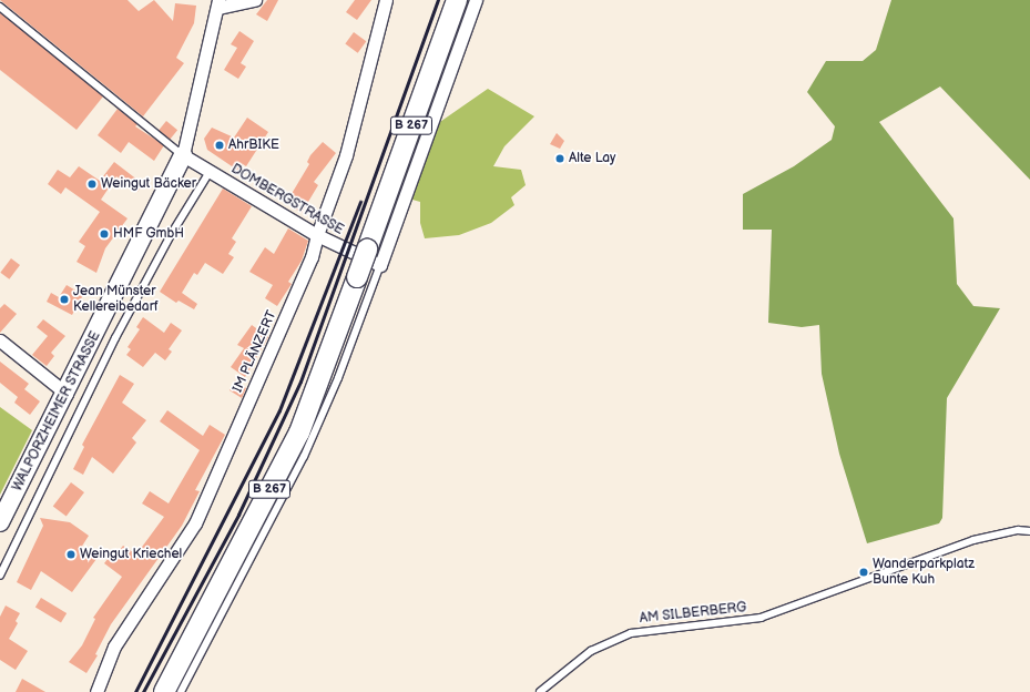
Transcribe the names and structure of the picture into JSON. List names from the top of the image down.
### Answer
{
  "streets": {
    "main road": ["B 267"],
    "street": ["DOMBERGSTRASSE", "IM PLÄNZERT", "WALPORZHEIMER STRASSE"],
    "lane": ["AM SILBERBERG"]
  },
  "crossings": [
    ["DOMBERGSTRASSE", "IM PLÄNZERT"],
    ["DOMBERGSTRASSE", "WALPORZHEIMER STRASSE"]
  ],
  "places": [
    "AhrBIKE",
    "Alte Lay",
    "Weingut Bäcker",
    "HMF GmbH",
    "Jean Münster Kellereibedarf",
    "Weingut Kriechel",
    "Wanderparkplatz Bunte Kuh"
  ]
}
